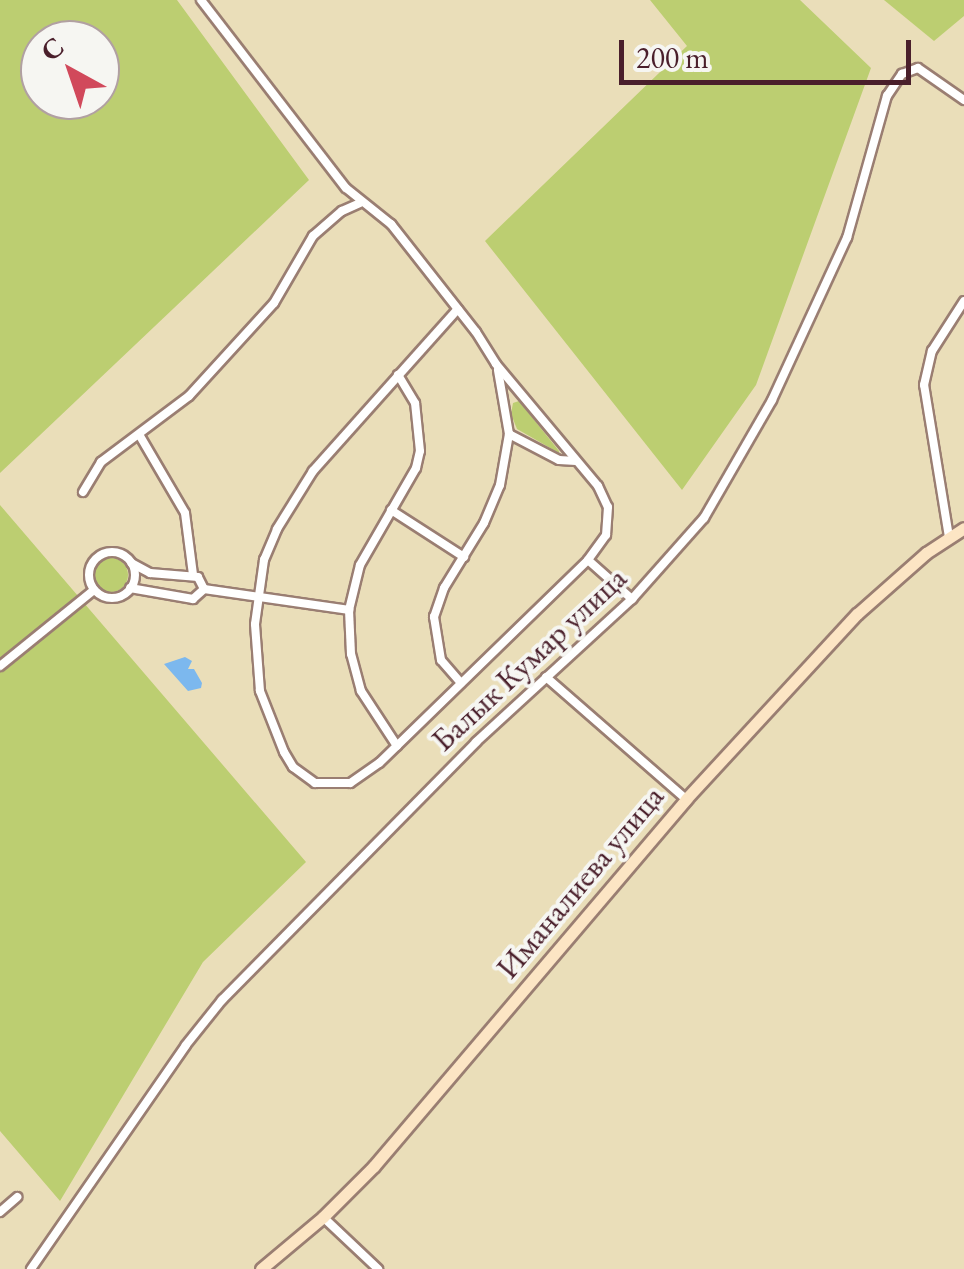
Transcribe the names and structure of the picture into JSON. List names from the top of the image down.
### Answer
{
  "streets": {
    "street": ["Балык Кумар улица", "Иманалиева улица"]
  },
  "scale_bar": "200 m",
  "north": "top left"
}
